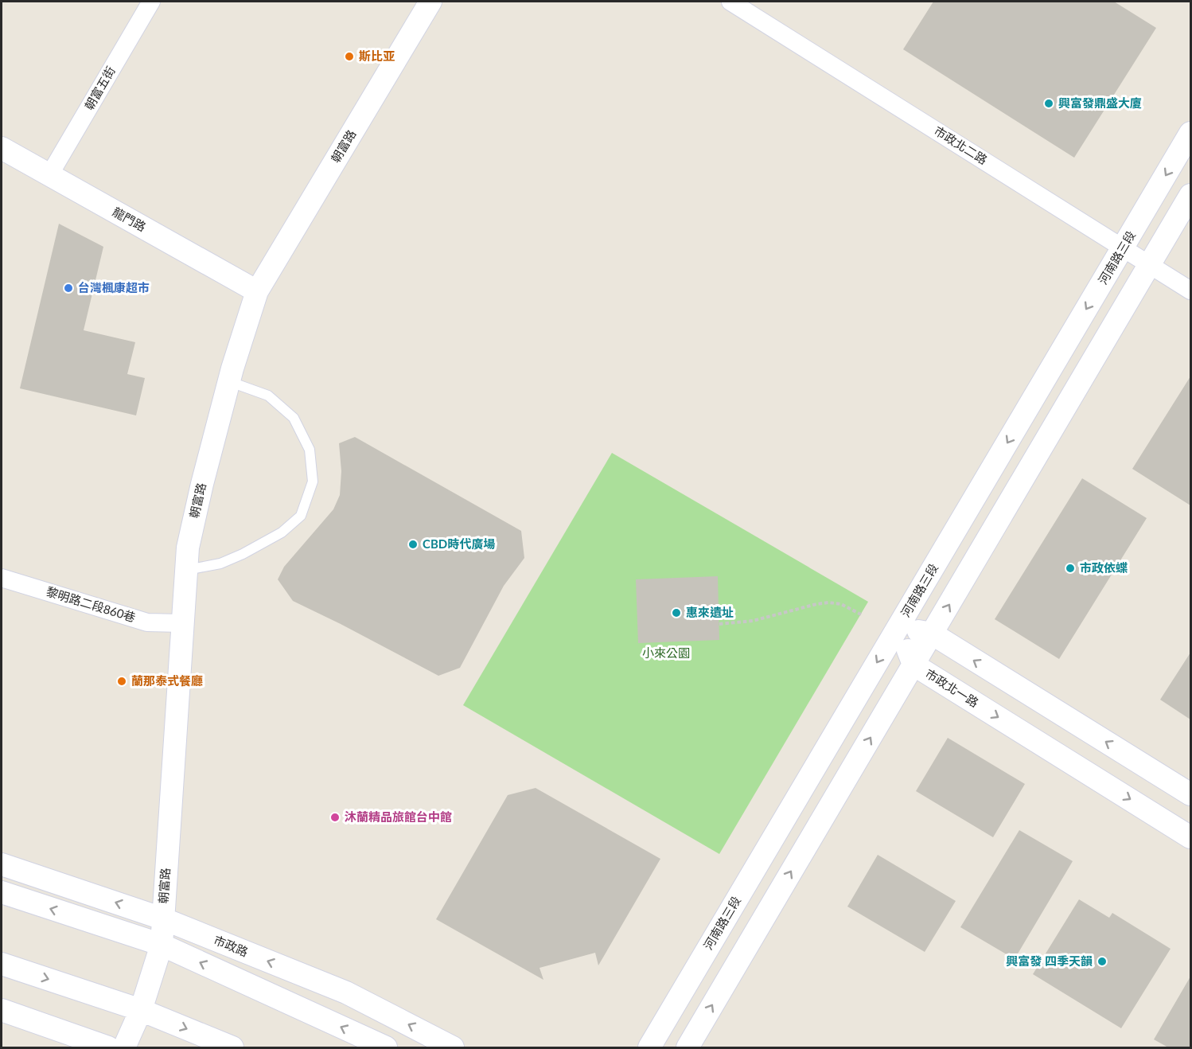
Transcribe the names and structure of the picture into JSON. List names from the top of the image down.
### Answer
{
  "streets": {
    "street": [
      "朝富五街",
      "市政北二路",
      "朝富路",
      "龍門路",
      "河南路三段",
      "黎明路二段860巷",
      "市政北一路",
      "市政路"
    ]
  },
  "crossings": [
    ["朝富五街", "龍門路"],
    ["市政北二路", "河南路三段"],
    ["朝富路", "龍門路"],
    ["朝富路", "黎明路二段860巷"],
    ["朝富路", "市政路"],
    ["河南路三段", "市政北一路"]
  ],
  "parks": ["小來公園"],
  "places": [
    "斯比亚",
    "興富發鼎盛大廈",
    "台灣楓康超市",
    "CBD時代廣場",
    "市政依蝶",
    "惠來遺址",
    "蘭那泰式餐廳",
    "沐蘭精品旅館台中館",
    "興富發 四季天韻"
  ]
}
